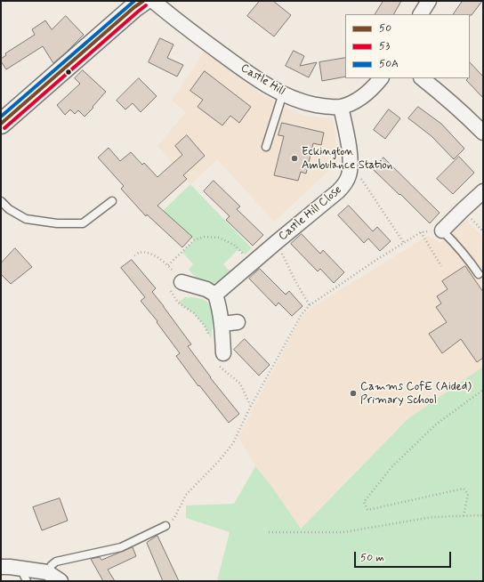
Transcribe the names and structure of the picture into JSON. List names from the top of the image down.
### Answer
{
  "streets": {
    "street": ["Castle Hill", "Castle Hill Close"]
  },
  "crossings": [
    ["Castle Hill", "Castle Hill Close"]
  ],
  "places": ["Eckington Ambulance Station", "Camms CofE (Aided) Primary School"],
  "lines": ["transit line 50", "transit line 50A", "transit line 53"],
  "legend": ["50", "53", "50A"],
  "scale_bar": "50 m"
}
